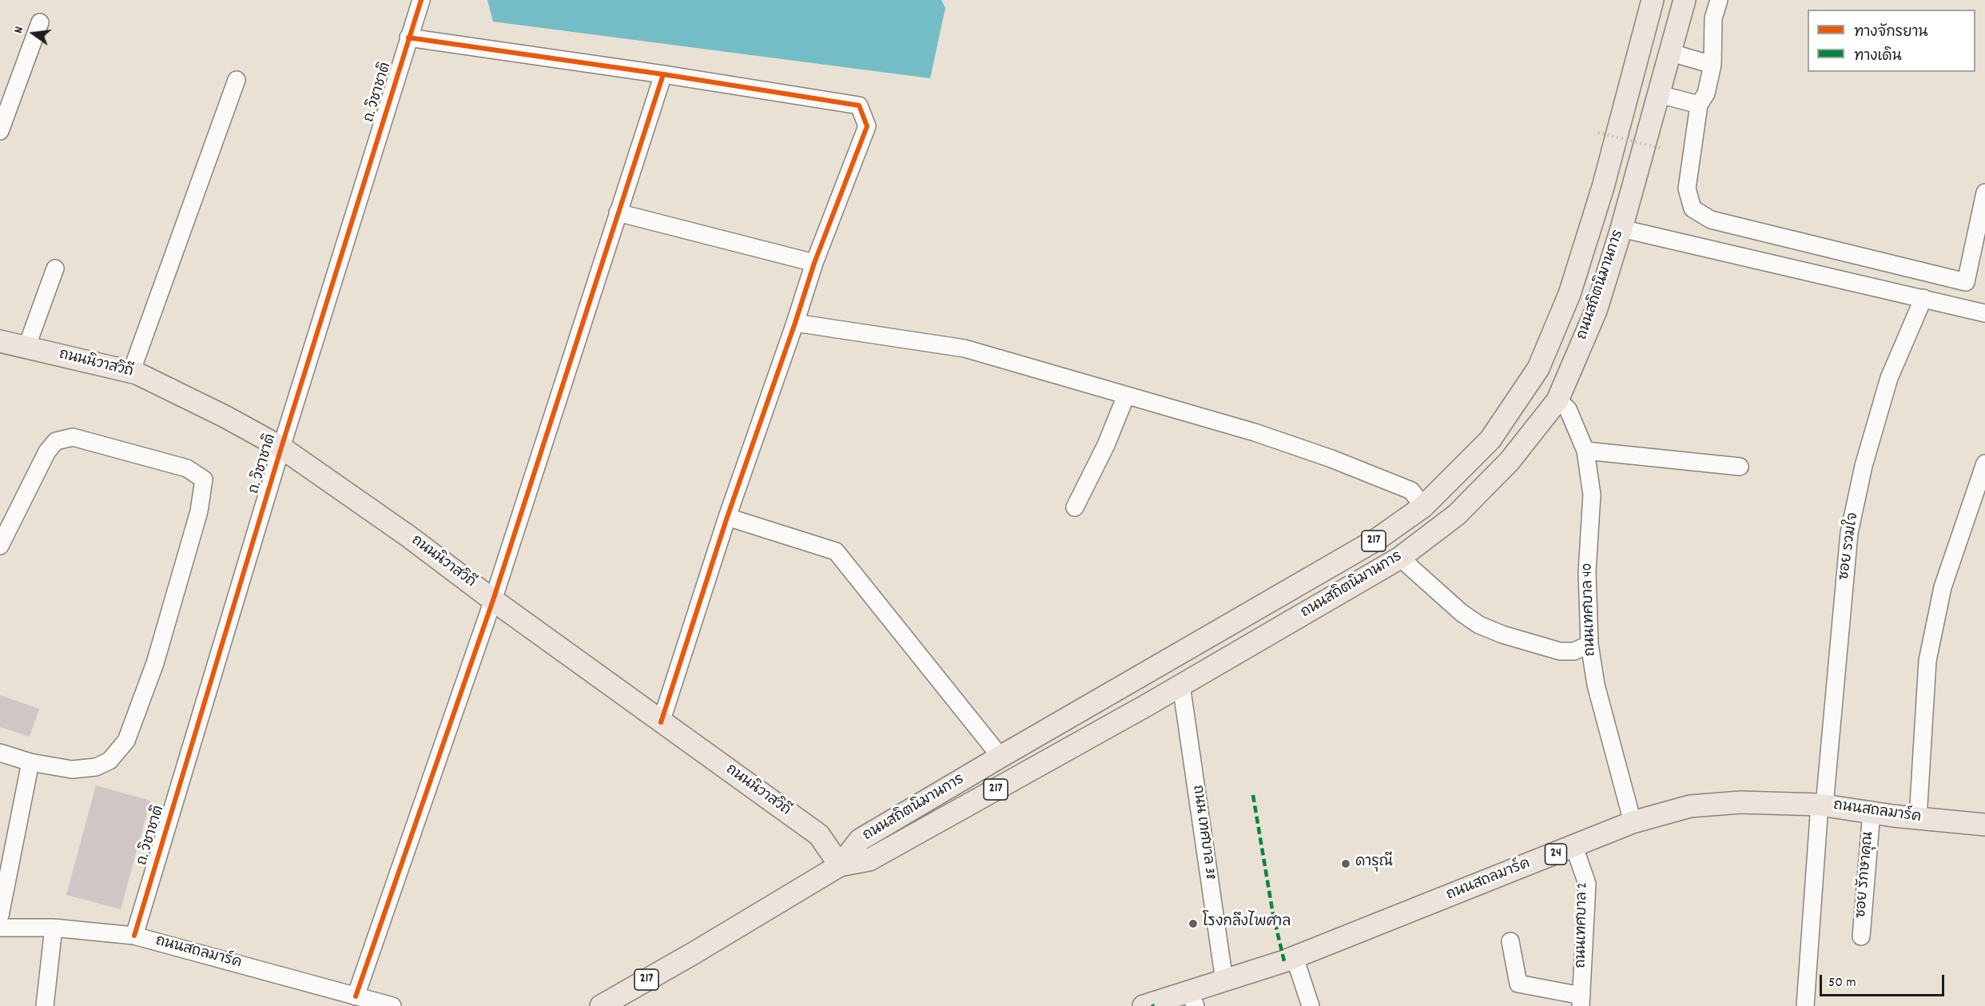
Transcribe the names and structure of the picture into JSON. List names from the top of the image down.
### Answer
{
  "streets": {
    "main road": [
      "ถนนสถิตนิมานการ",
      "ถนนนิวาสวิถี",
      "217",
      "ถนนสถลมาร์ค",
      "24"
    ],
    "street": [
      "ถ. วิชาชาติ",
      "ซอย รวมใจ",
      "ถนนเทศบาล 40",
      "ถนน เทศบาล 38",
      "ซอย รักษาคุณ",
      "ถนนเทศบาล 2"
    ]
  },
  "crossings": [
    ["ถ. วิชาชาติ", "ถนนนิวาสวิถี"],
    ["ถ. วิชาชาติ", "ถนนสถลมาร์ค"],
    ["ถนนสถิตนิมานการ", "ถนนนิวาสวิถี"],
    ["ถนนสถิตนิมานการ", "ถนนเทศบาล 40"],
    ["ถนนสถิตนิมานการ", "ถนน เทศบาล 38"],
    ["ซอย รวมใจ", "ถนนสถลมาร์ค"],
    ["ถนนเทศบาล 40", "ถนนสถลมาร์ค"],
    ["ถนนสถลมาร์ค", "ถนน เทศบาล 38"],
    ["ถนนสถลมาร์ค", "ซอย รักษาคุณ"],
    ["ถนนสถลมาร์ค", "ถนนเทศบาล 2"]
  ],
  "places": ["ดารุณี", "โรงกลึงไพศาล"],
  "legend": ["ทางจักรยาน", "ทางเดิน"],
  "scale_bar": "50 m",
  "north": "left"
}
